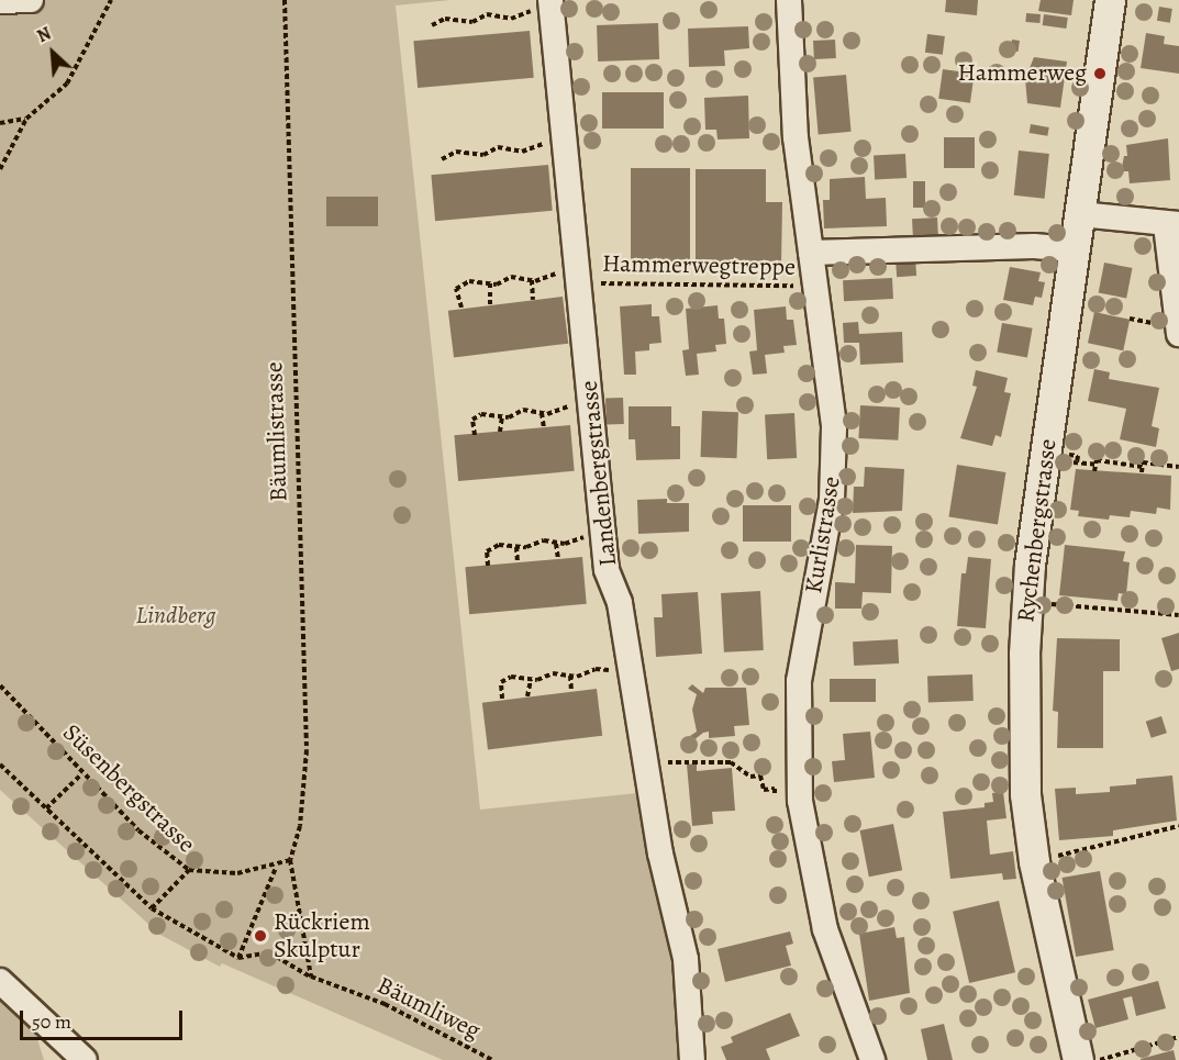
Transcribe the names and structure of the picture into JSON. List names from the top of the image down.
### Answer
{
  "streets": {
    "street": ["Landenbergstrasse", "Rychenbergstrasse", "Kurlistrasse"],
    "path": [
      "Hammerwegtreppe",
      "Bäumlistrasse",
      "Süsenbergstrasse",
      "Bäumliweg"
    ]
  },
  "crossings": [
    ["Hammerwegtreppe", "Landenbergstrasse"],
    ["Hammerwegtreppe", "Kurlistrasse"],
    ["Bäumlistrasse", "Süsenbergstrasse"]
  ],
  "parks": ["Lindberg"],
  "places": ["Hammerweg", "Rückriem Skulptur"],
  "scale_bar": "50 m",
  "north": "top left"
}
